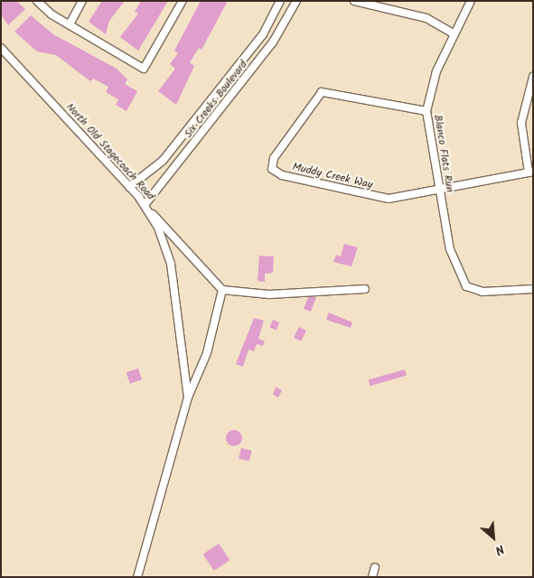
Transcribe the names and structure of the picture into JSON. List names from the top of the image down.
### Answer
{
  "streets": {
    "street": [
      "Six Creeks Boulevard",
      "North Old Stagecoach Road",
      "Blanco Flats Run",
      "Muddy Creek Way"
    ]
  },
  "crossings": [
    ["Six Creeks Boulevard", "North Old Stagecoach Road"],
    ["Blanco Flats Run", "Muddy Creek Way"]
  ],
  "north": "bottom right"
}
